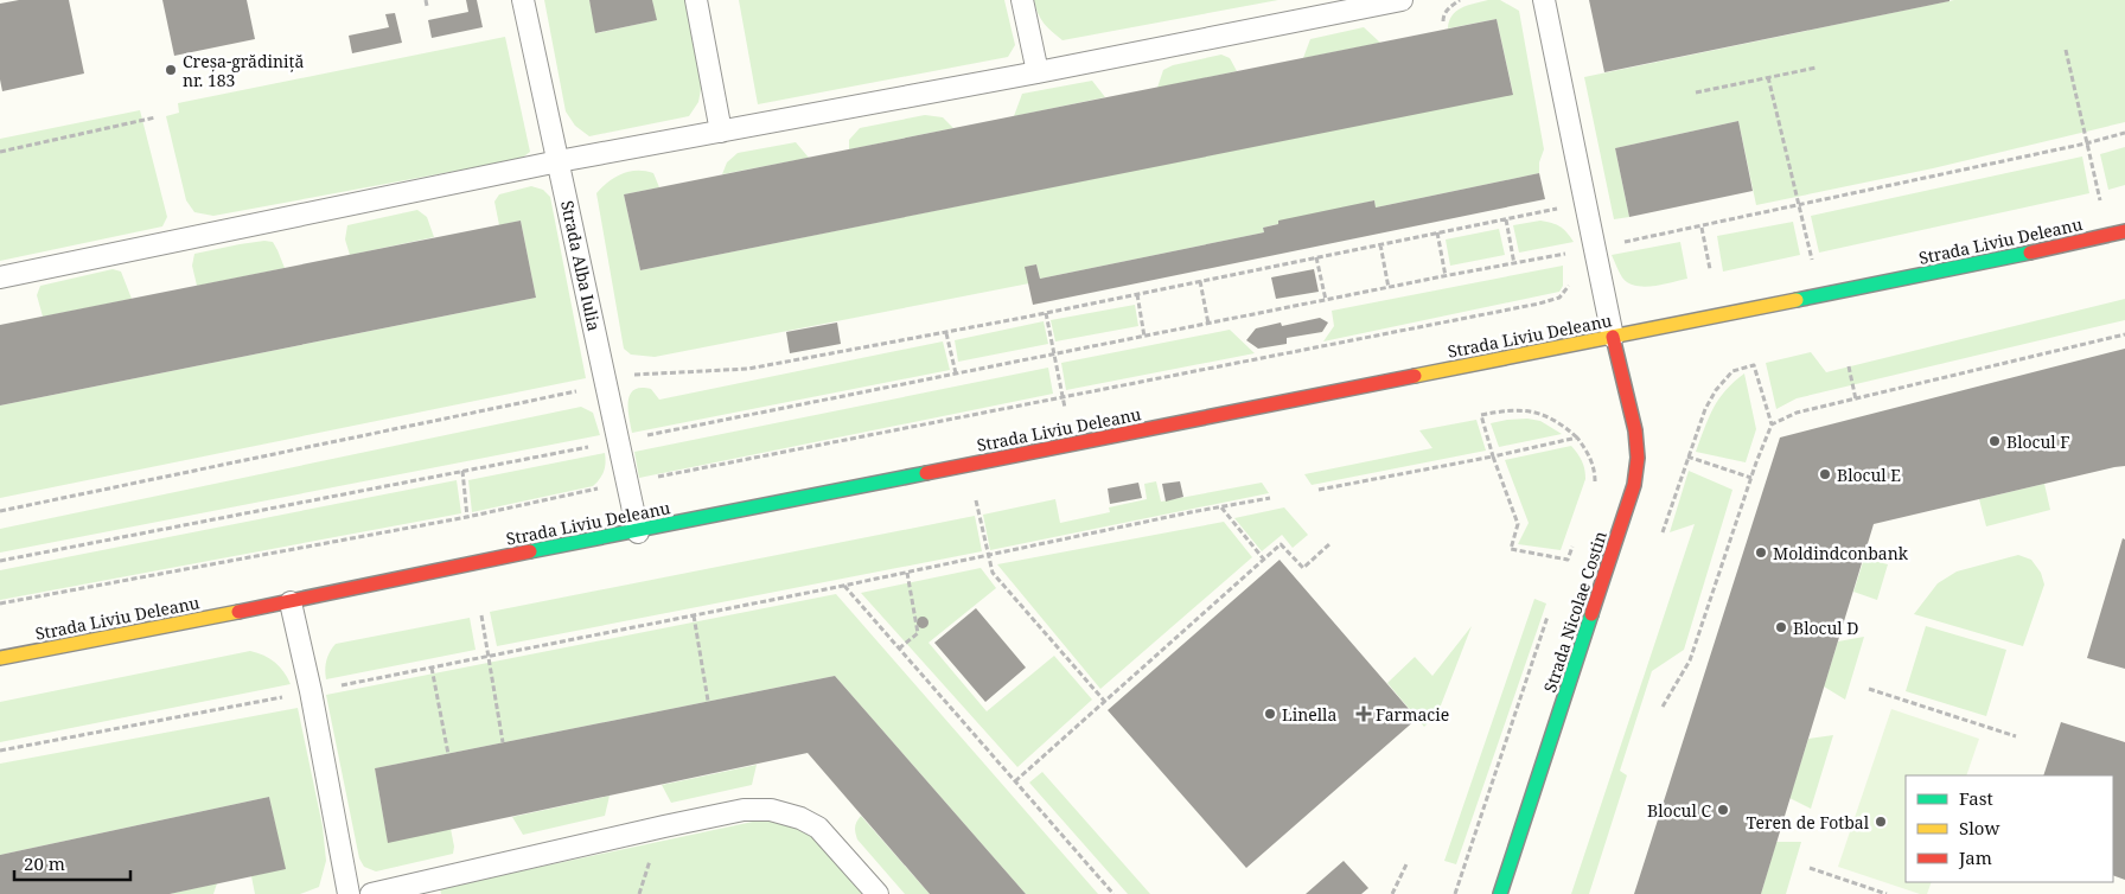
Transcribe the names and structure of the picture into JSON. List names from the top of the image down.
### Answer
{
  "streets": {
    "main road": ["Strada Liviu Deleanu", "Strada Nicolae Costin"],
    "lane": ["Strada Alba Iulia"]
  },
  "crossings": [
    ["Strada Liviu Deleanu", "Strada Alba Iulia"],
    ["Strada Liviu Deleanu", "Strada Nicolae Costin"]
  ],
  "places": {
    "other": [
      "Creșa-grădiniță nr. 183",
      "Blocul F",
      "Blocul E",
      "Moldindconbank",
      "Blocul D",
      "Linella",
      "Blocul C",
      "Teren de Fotbal"
    ],
    "health": ["Farmacie"]
  },
  "legend": ["Fast", "Slow", "Jam"],
  "scale_bar": "20 m"
}
